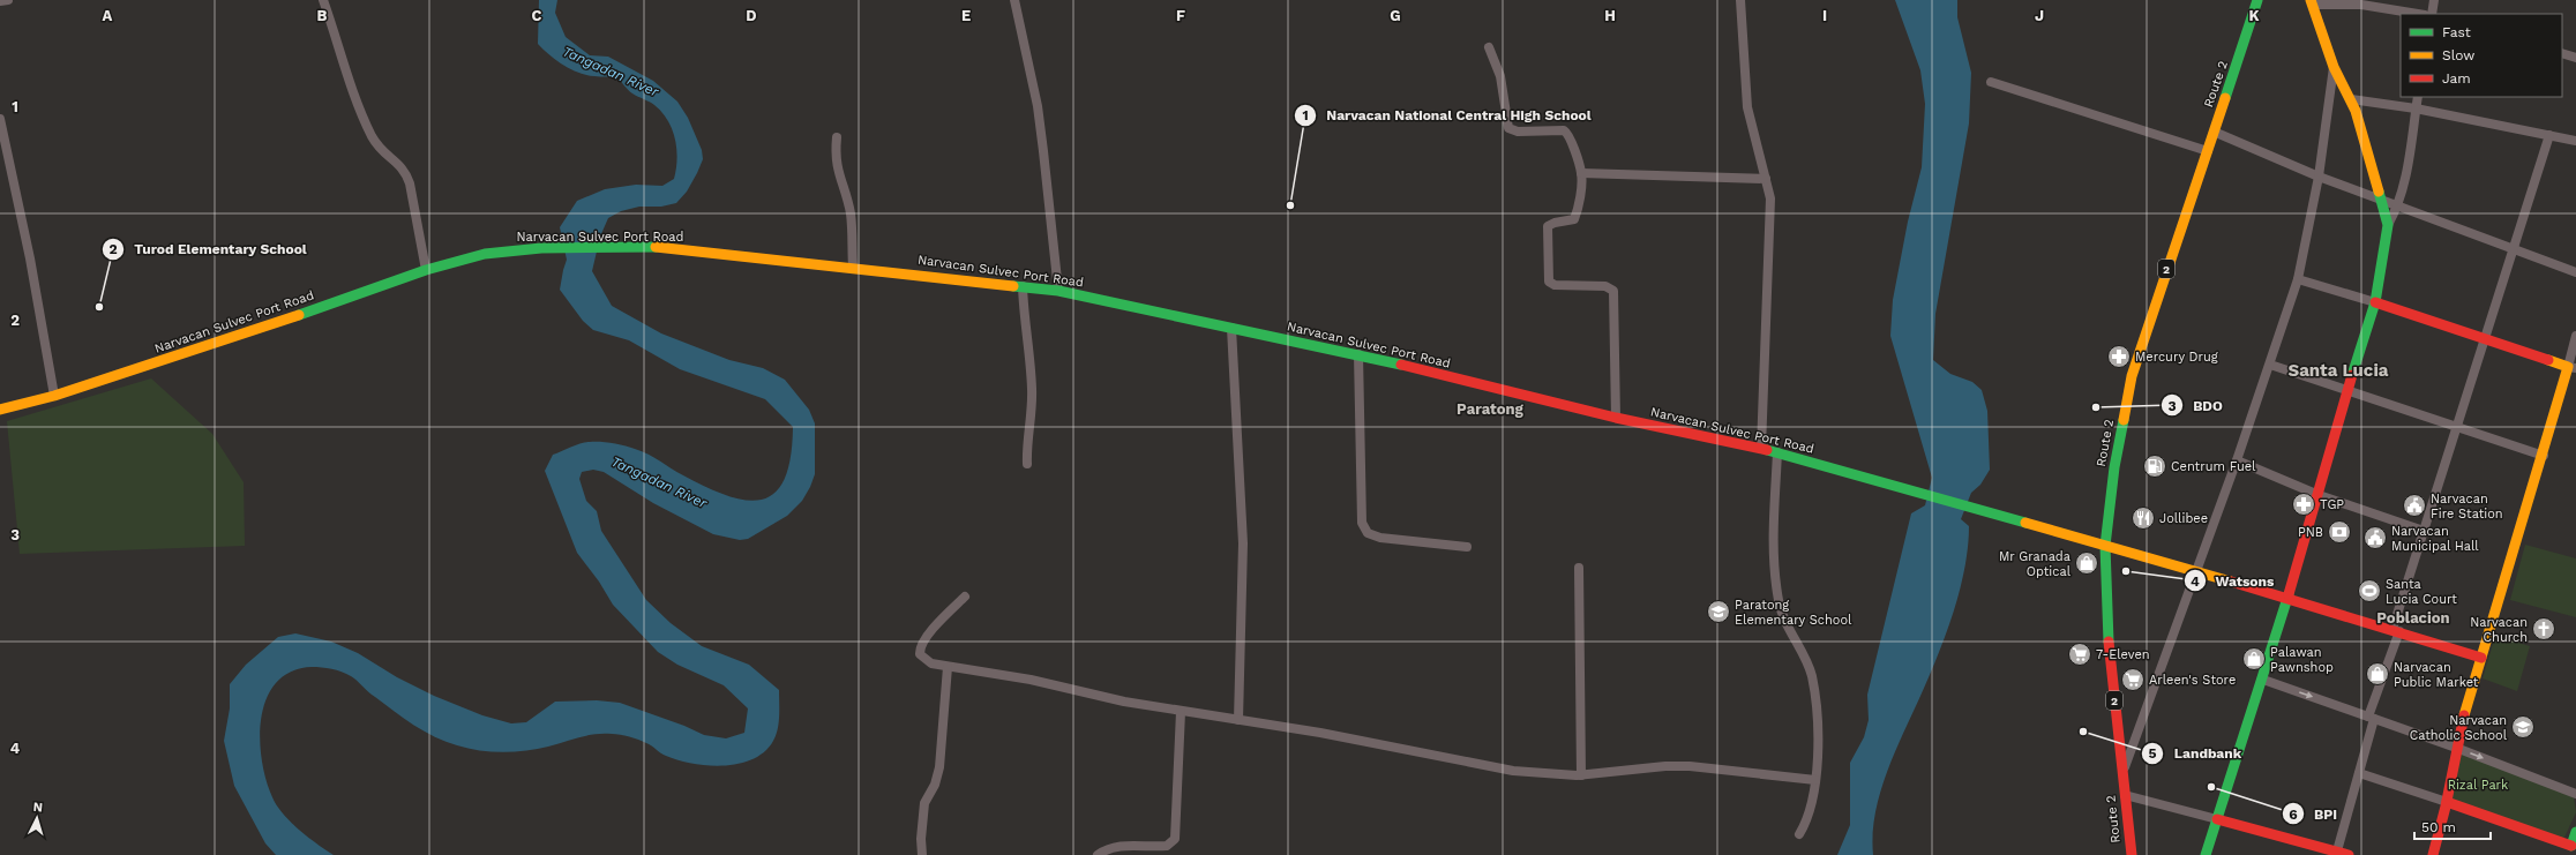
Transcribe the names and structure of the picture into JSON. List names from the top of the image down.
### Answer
{
  "streets": {
    "main road": ["Route 2", "Narvacan Sulvec Port Road", "2"]
  },
  "crossings": [
    ["Route 2", "Narvacan Sulvec Port Road"]
  ],
  "districts": ["Santa Lucia", "Paratong", "Poblacion"],
  "water": ["Tangadan River"],
  "parks": ["Rizal Park"],
  "places": {
    "other": [
      "Narvacan National Central High School",
      "Turod Elementary School",
      "BDO",
      "Watsons",
      "Landbank",
      "BPI"
    ],
    "pharmacy": ["Mercury Drug", "TGP"],
    "fuel station": ["Centrum Fuel"],
    "public building": ["Narvacan Fire Station", "Narvacan Municipal Hall"],
    "restaurant": ["Jollibee"],
    "bank": ["PNB"],
    "shop": ["Mr Granada Optical", "Palawan Pawnshop", "Narvacan Public Market"],
    "sports": ["Santa Lucia Court"],
    "school or university": ["Paratong Elementary School", "Narvacan Catholic School"],
    "church": ["Narvacan Church"],
    "supermarket": ["7-Eleven", "Arleen's Store"]
  },
  "legend": ["Fast", "Slow", "Jam"],
  "scale_bar": "50 m",
  "north": "top",
  "grid": {
    "columns": [
      "A",
      "B",
      "C",
      "D",
      "E",
      "F",
      "G",
      "H",
      "I",
      "J",
      "K"
    ],
    "rows": [
      "1",
      "2",
      "3",
      "4"
    ]
  }
}
